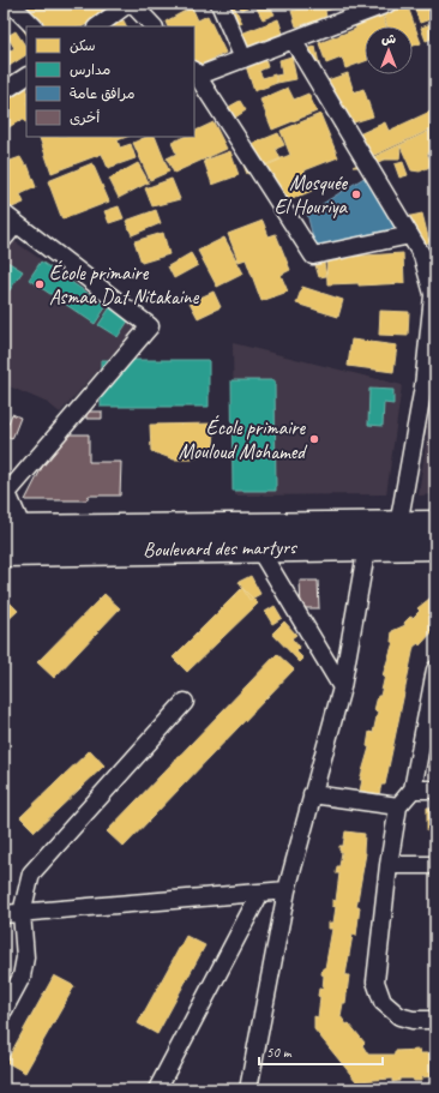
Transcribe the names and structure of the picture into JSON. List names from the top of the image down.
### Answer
{
  "streets": {
    "highway": ["Boulevard des martyrs"]
  },
  "places": ["Mosquée El Houriya", "École primaire Asmaa Dat Nitakaine", "École primaire Mouloud Mohamed"],
  "legend": [
    "سكن",
    "مدارس",
    "مرافق عامة",
    "أخرى"
  ],
  "scale_bar": "50 m",
  "north": "top"
}
